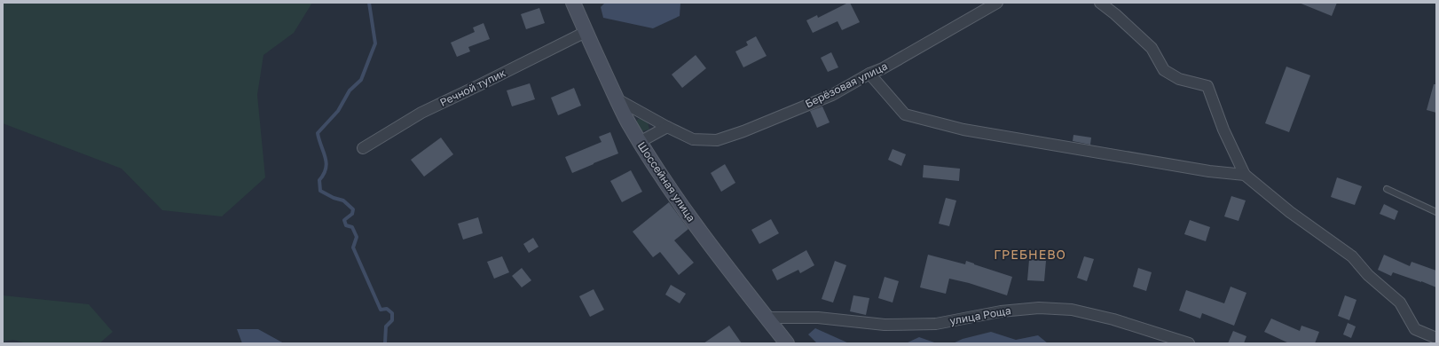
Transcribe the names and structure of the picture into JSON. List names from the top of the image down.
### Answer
{
  "streets": {
    "street": [
      "Берёзовая улица",
      "Речной тупик",
      "Шоссейная улица",
      "улица Роща"
    ]
  },
  "crossings": [
    ["Берёзовая улица", "Шоссейная улица"],
    ["Речной тупик", "Шоссейная улица"],
    ["Шоссейная улица", "улица Роща"]
  ],
  "districts": ["ГРЕБНЕВО"]
}
